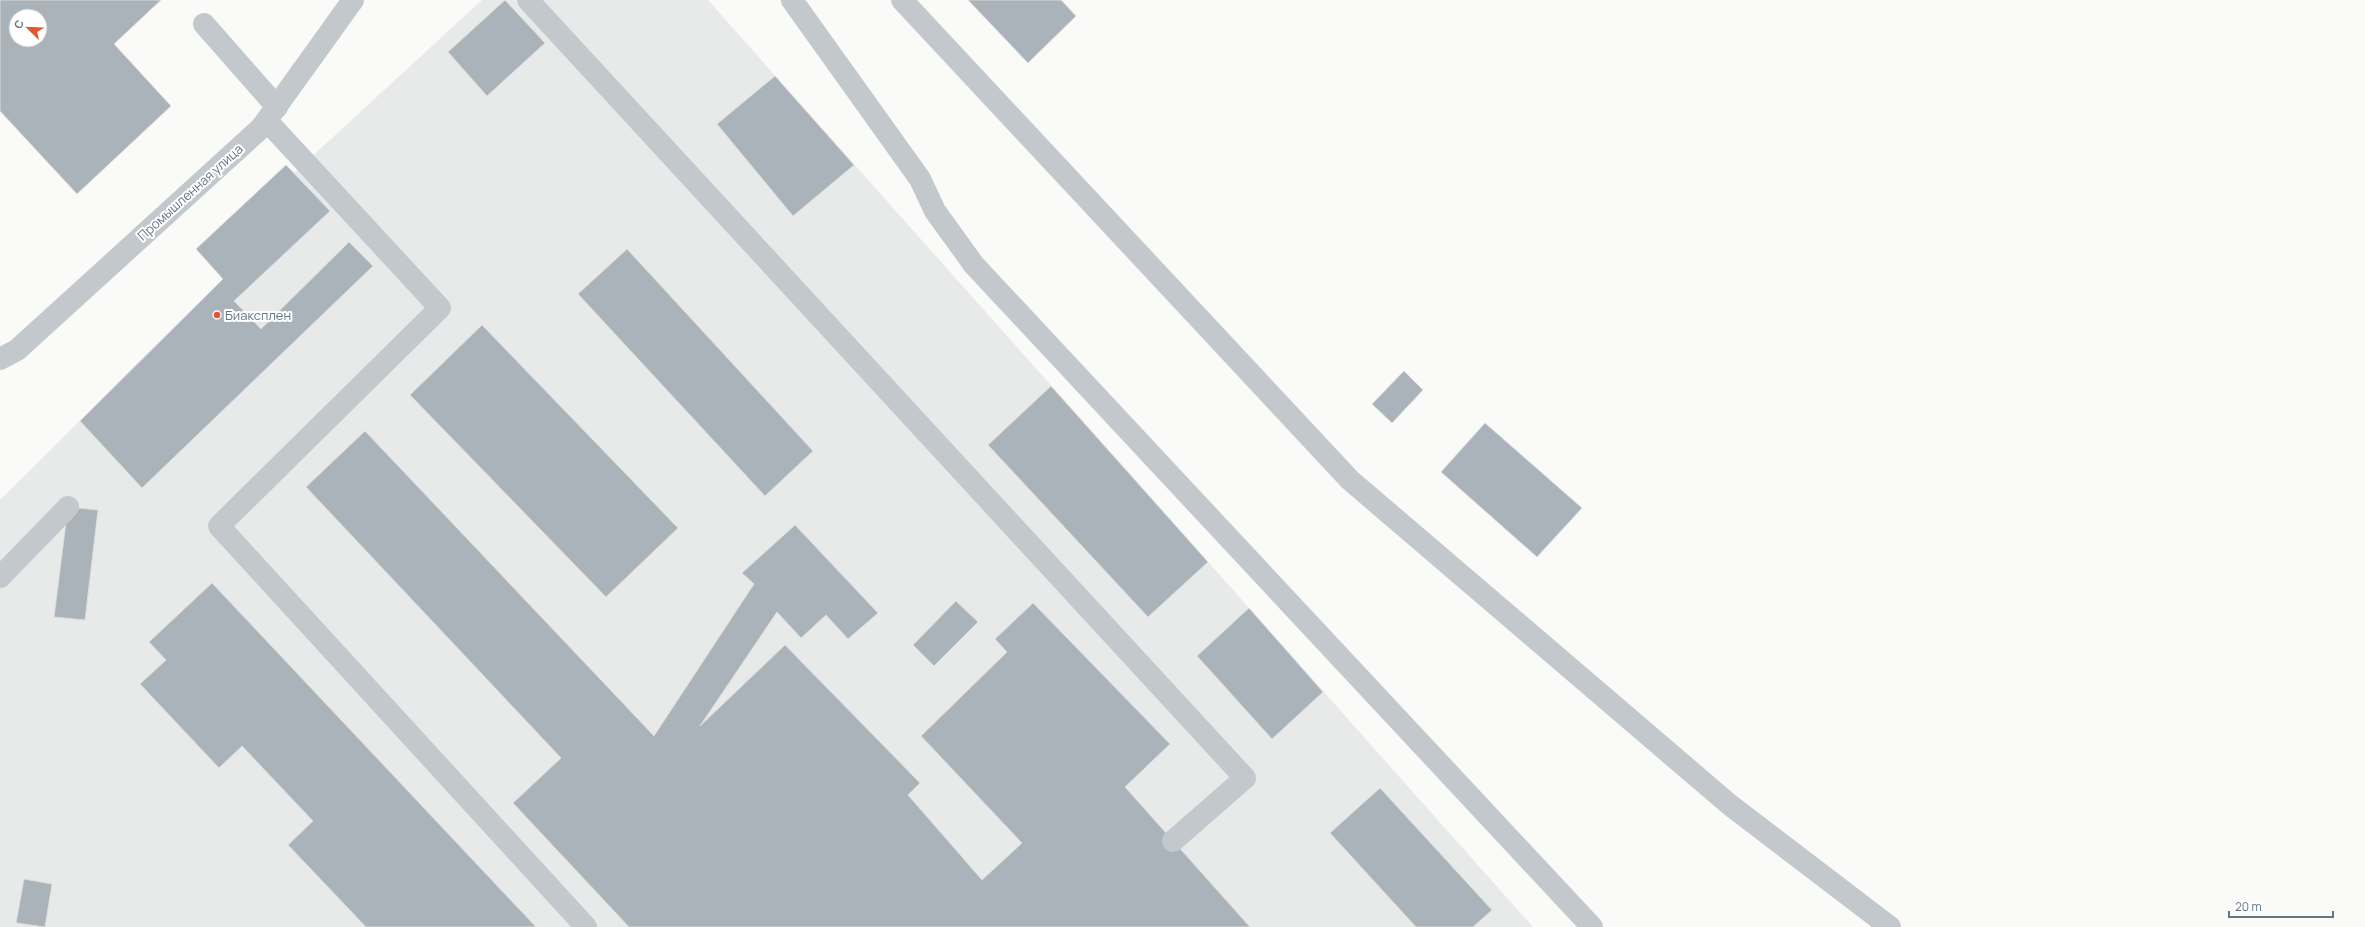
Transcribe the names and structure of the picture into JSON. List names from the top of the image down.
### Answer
{
  "streets": {
    "street": ["Промышленная улица"]
  },
  "places": ["Биаксплен"],
  "scale_bar": "20 m",
  "north": "top left"
}
